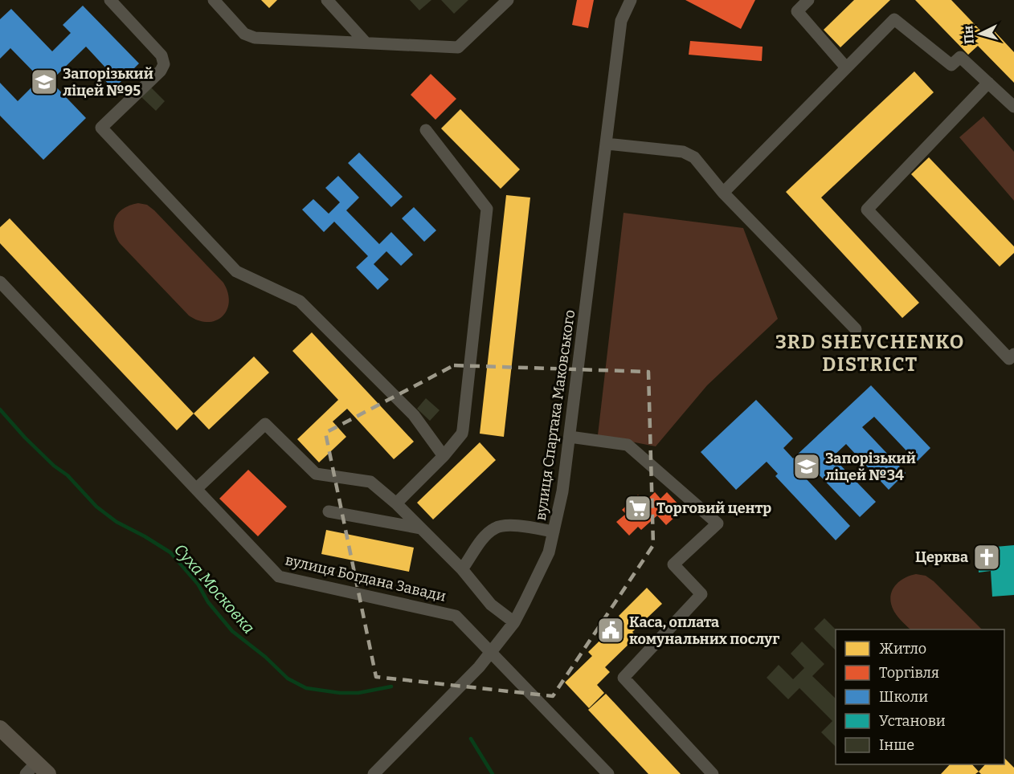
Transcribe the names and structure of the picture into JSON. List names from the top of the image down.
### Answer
{
  "streets": {
    "street": ["вулиця Спартака Маковського", "вулиця Богдана Завади"]
  },
  "crossings": [
    ["вулиця Спартака Маковського", "вулиця Богдана Завади"]
  ],
  "districts": ["3RD SHEVCHENKO DISTRICT"],
  "water": ["Суха Московка"],
  "places": {
    "school or university": ["Запорізький ліцей №95", "Запорізький ліцей №34"],
    "supermarket": ["Торговий центр"],
    "church": ["Церква"],
    "public building": ["Каса, оплата комунальних послуг"]
  },
  "legend": [
    "Житло",
    "Торгівля",
    "Школи",
    "Установи",
    "Інше"
  ],
  "north": "left"
}
